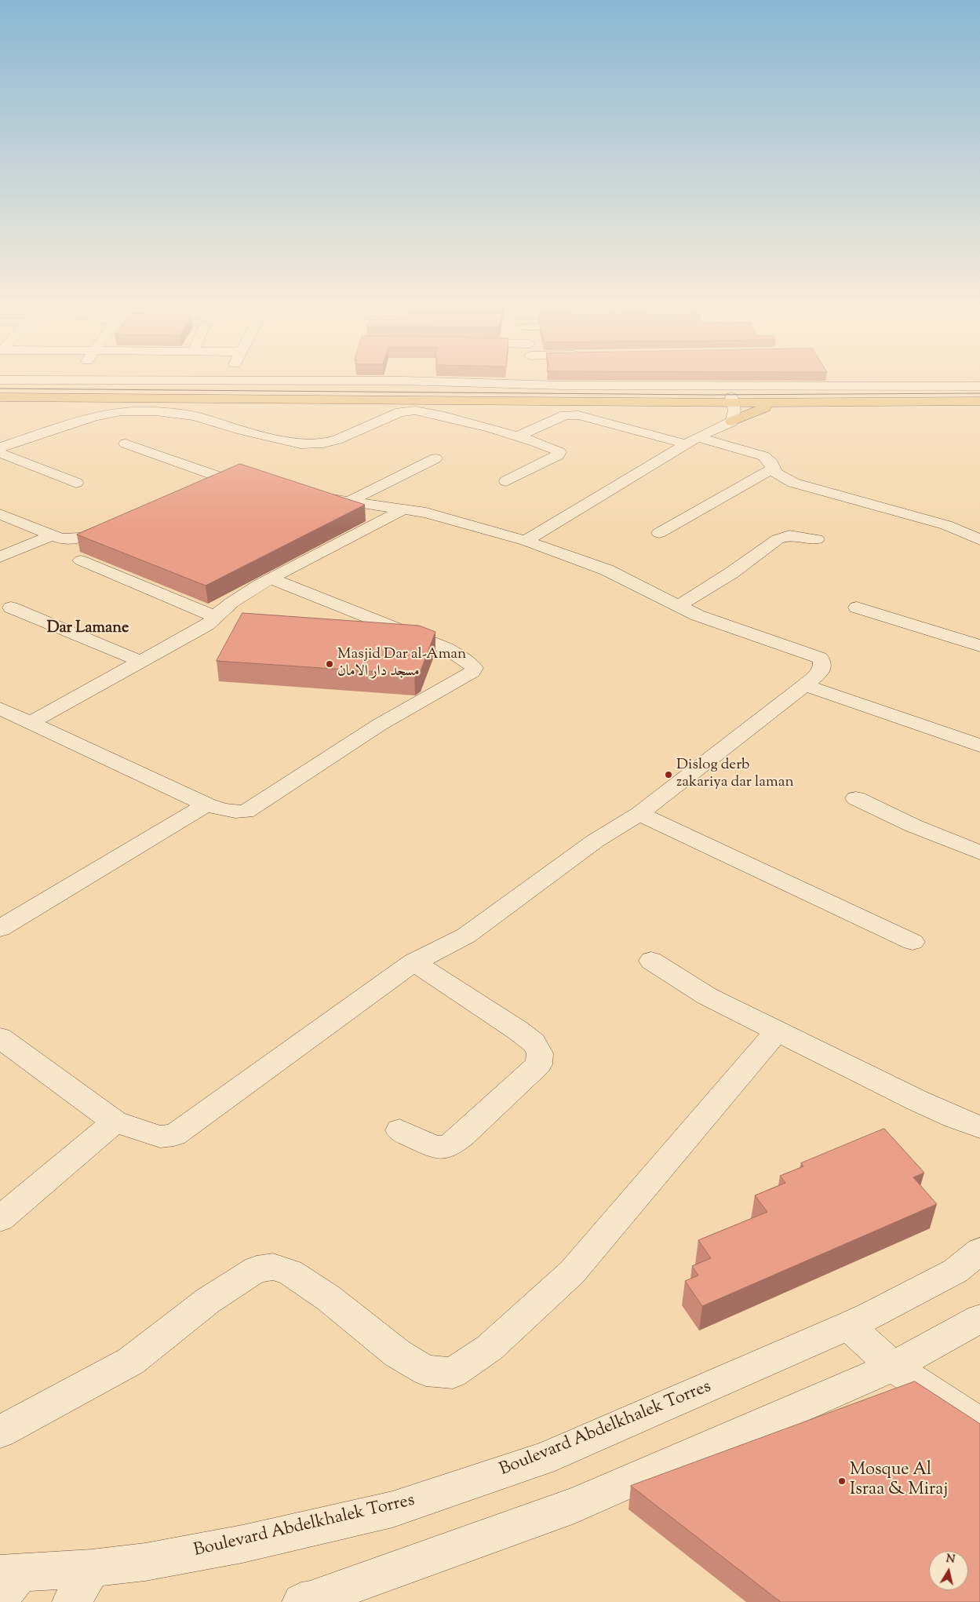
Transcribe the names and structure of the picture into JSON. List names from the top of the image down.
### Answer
{
  "streets": {
    "street": ["Boulevard Abdelkhalek Torres"]
  },
  "districts": ["Dar Lamane"],
  "places": ["Masjid Dar al-Aman مسجد دار الامان", "Dislog derb zakariya dar laman", "Mosque Al Israa & Miraj"],
  "north": "top"
}
